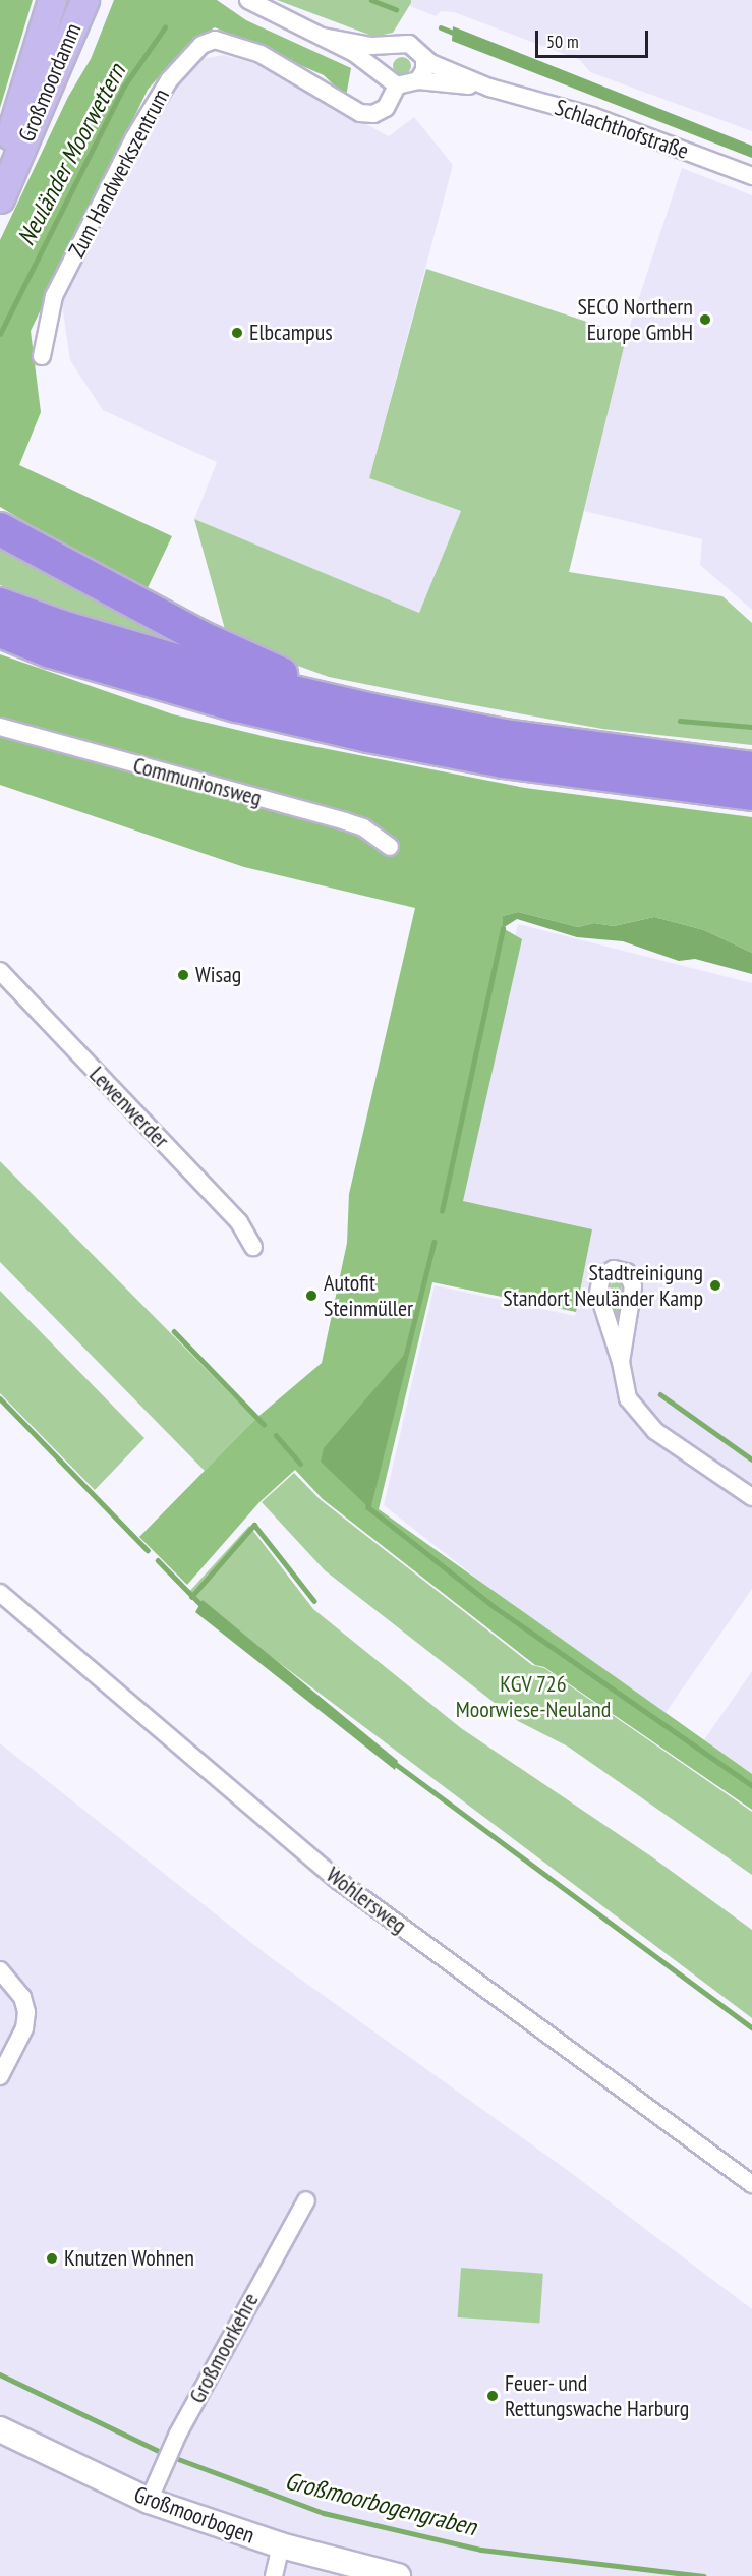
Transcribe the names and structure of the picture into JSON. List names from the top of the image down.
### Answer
{
  "streets": {
    "main road": ["Großmoordamm", "Großmoorbogen"],
    "street": [
      "Schlachthofstraße",
      "Zum Handwerkszentrum",
      "Communionsweg",
      "Lewenwerder",
      "Wohlersweg",
      "Großmoorkehre"
    ]
  },
  "crossings": [
    ["Schlachthofstraße", "Zum Handwerkszentrum"],
    ["Großmoorkehre", "Großmoorbogen"]
  ],
  "water": ["Neuländer Moorwettern", "Großmoorbogengraben"],
  "parks": ["KGV 726 Moorwiese-Neuland"],
  "places": [
    "SECO Northern Europe GmbH",
    "Elbcampus",
    "Wisag",
    "Stadtreinigung Standort Neuländer Kamp",
    "Autofit Steinmüller",
    "Knutzen Wohnen",
    "Feuer- und Rettungswache Harburg"
  ],
  "scale_bar": "50 m"
}
